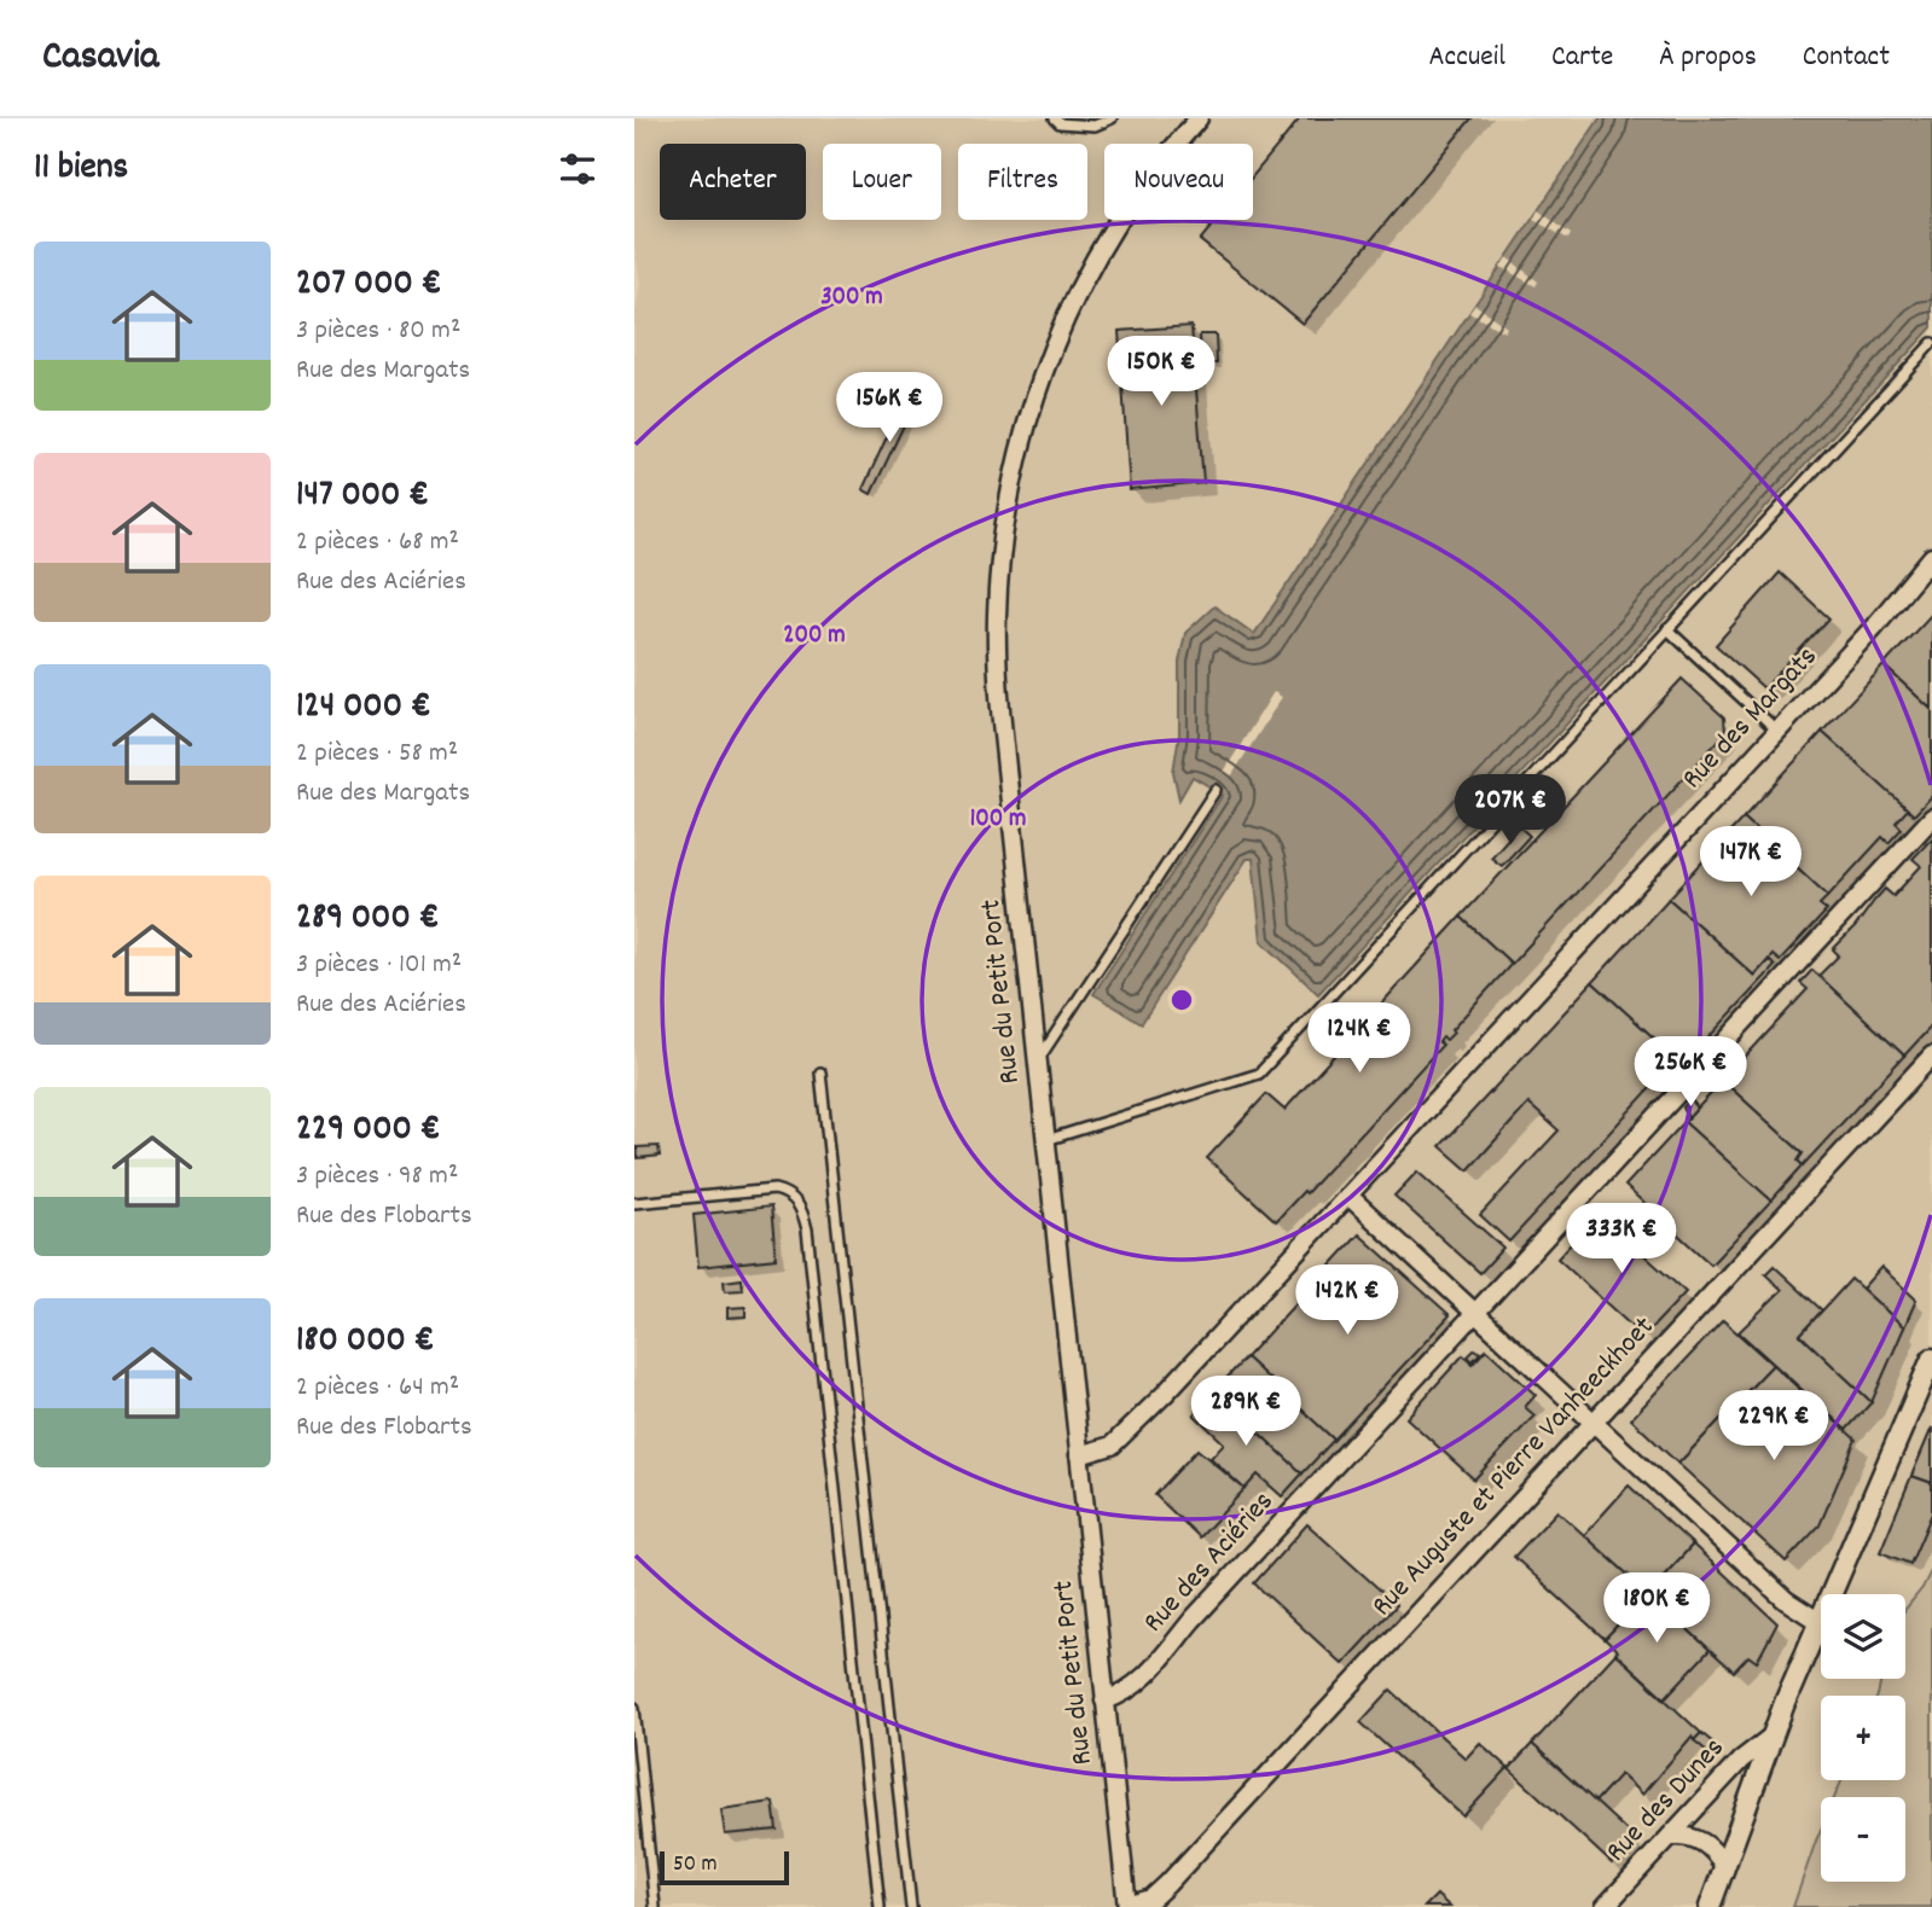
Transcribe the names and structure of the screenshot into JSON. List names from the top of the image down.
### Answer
{
  "streets": {
    "street": [
      "Rue des Margats",
      "Rue du Petit Port",
      "Rue Auguste et Pierre Vanheeckhoet",
      "Rue des Aciéries",
      "Rue des Dunes"
    ]
  },
  "crossings": [
    ["Rue des Margats", "Rue du Petit Port"],
    ["Rue du Petit Port", "Rue Auguste et Pierre Vanheeckhoet"],
    ["Rue du Petit Port", "Rue des Aciéries"]
  ],
  "scale_bar": "50 m",
  "page": {
    "header": "Casavia",
    "nav": [
      "Accueil",
      "Carte",
      "À propos",
      "Contact"
    ],
    "heading": "11 biens",
    "chip": [
      "Acheter",
      "Louer",
      "Filtres",
      "Nouveau"
    ],
    "list": [
      {
        "name": "207 000 €",
        "note": "3 pièces · 80 m² · Rue des Margats"
      },
      {
        "name": "147 000 €",
        "note": "2 pièces · 68 m² · Rue des Aciéries"
      },
      {
        "name": "124 000 €",
        "note": "2 pièces · 58 m² · Rue des Margats"
      },
      {
        "name": "289 000 €",
        "note": "3 pièces · 101 m² · Rue des Aciéries"
      },
      {
        "name": "229 000 €",
        "note": "3 pièces · 98 m² · Rue des Flobarts"
      },
      {
        "name": "180 000 €",
        "note": "2 pièces · 64 m² · Rue des Flobarts"
      }
    ],
    "price": [
      "150K €",
      "156K €",
      "207K €",
      "147K €",
      "124K €",
      "256K €",
      "333K €",
      "142K €",
      "289K €",
      "229K €",
      "180K €"
    ],
    "map_buttons": ["+", "−"],
    "scale": "50 m"
  },
  "rings": ["300 m", "200 m", "100 m"]
}
